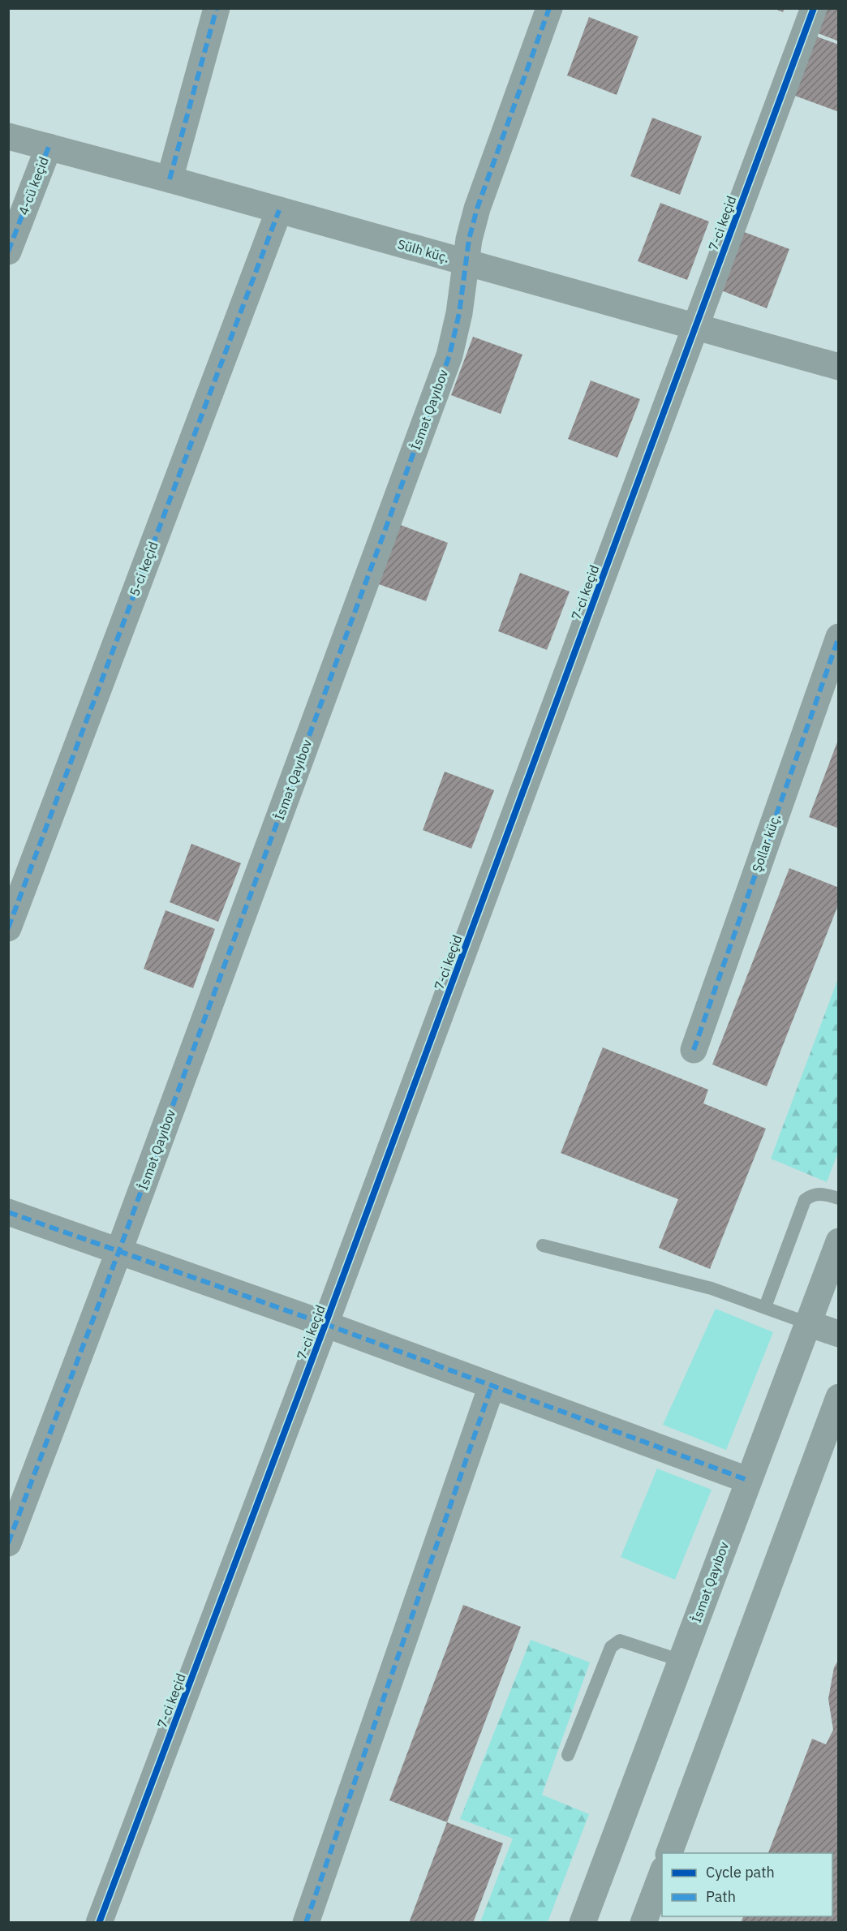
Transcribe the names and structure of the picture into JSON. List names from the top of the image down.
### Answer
{
  "streets": {
    "street": [
      "4-cü keçid",
      "7-ci keçid",
      "Sülh küç.",
      "İsmət Qayıbov",
      "5-ci keçid",
      "Şollar küç."
    ]
  },
  "crossings": [
    ["4-cü keçid", "Sülh küç."],
    ["7-ci keçid", "Sülh küç."],
    ["Sülh küç.", "İsmət Qayıbov"],
    ["Sülh küç.", "5-ci keçid"]
  ],
  "legend": ["Cycle path", "Path"]
}
